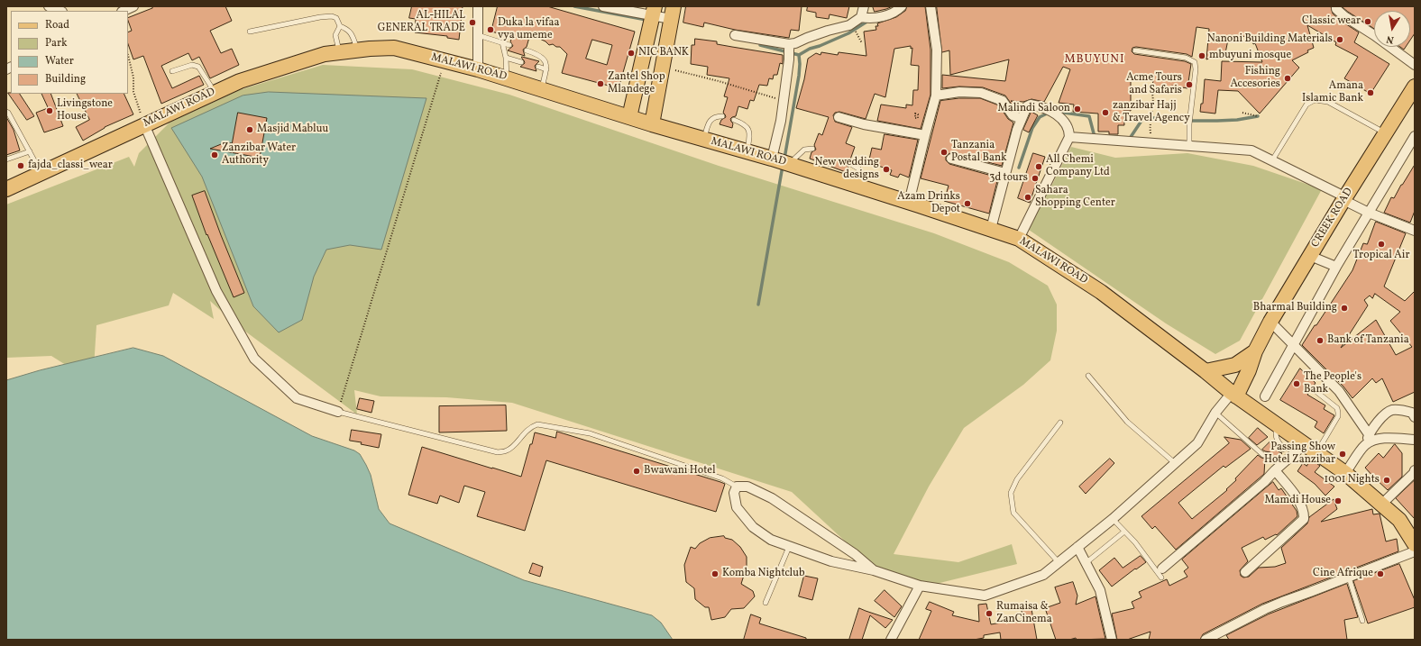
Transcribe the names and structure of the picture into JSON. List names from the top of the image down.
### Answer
{
  "streets": {
    "main road": ["MALAWI ROAD", "CREEK ROAD"]
  },
  "crossings": [
    ["MALAWI ROAD", "CREEK ROAD"]
  ],
  "districts": ["MBUYUNI"],
  "places": [
    "Classic wear",
    "AL-HILAL GENERAL TRADE",
    "Duka la vifaa vya umeme",
    "Nanoni Building Materials",
    "NIC BANK",
    "mbuyuni mosque",
    "Fishing Accesories",
    "Zantel Shop Mlandege",
    "Acme Tours and Safaris",
    "Amana Islamic Bank",
    "Malindi Saloon",
    "Livingstone House",
    "zanzibar Hajj & Travel Agency",
    "Masjid Mabluu",
    "Tanzania Postal Bank",
    "Zanzibar Water Authority",
    "fajda_classi_wear",
    "All Chemi Company Ltd",
    "New wedding designs",
    "3d tours",
    "Sahara Shopping Center",
    "Azam Drinks Depot",
    "Tropical Air",
    "Bharmal Building",
    "Bank of Tanzania",
    "The People's Bank",
    "Passing Show Hotel Zanzibar",
    "Bwawani Hotel",
    "1001 Nights",
    "Mamdi House",
    "Komba Nightclub",
    "Cine Afrique",
    "Rumaisa & ZanCinema"
  ],
  "legend": [
    "Road",
    "Park",
    "Water",
    "Building"
  ],
  "north": "bottom"
}
